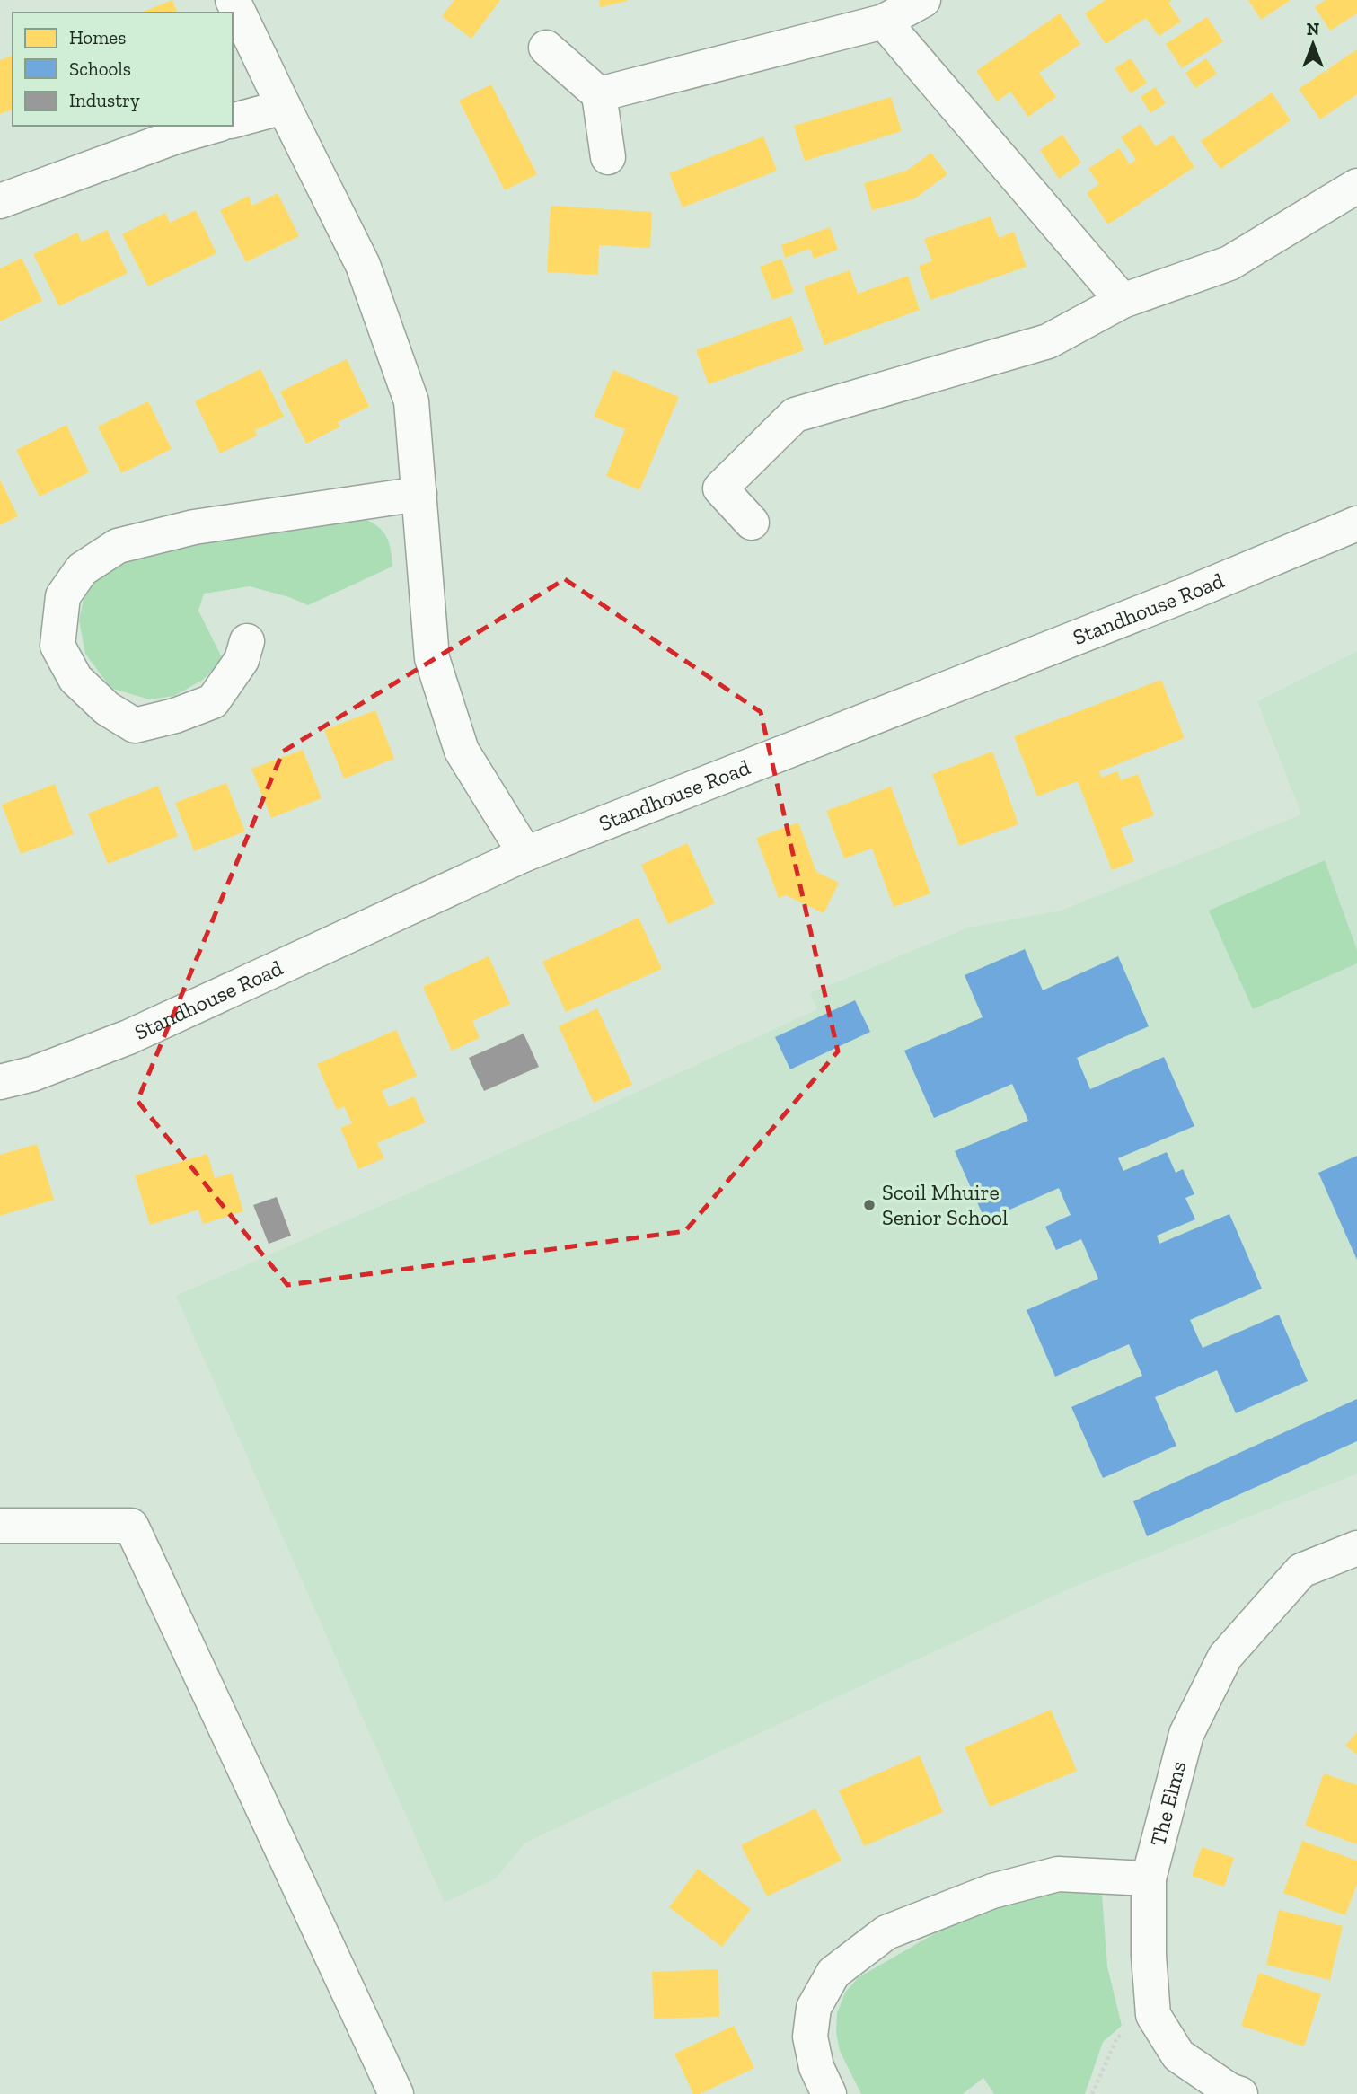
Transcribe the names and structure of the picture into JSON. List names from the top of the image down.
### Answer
{
  "streets": {
    "street": ["Standhouse Road", "The Elms"]
  },
  "places": ["Scoil Mhuire Senior School"],
  "legend": ["Homes", "Schools", "Industry"],
  "north": "top"
}
